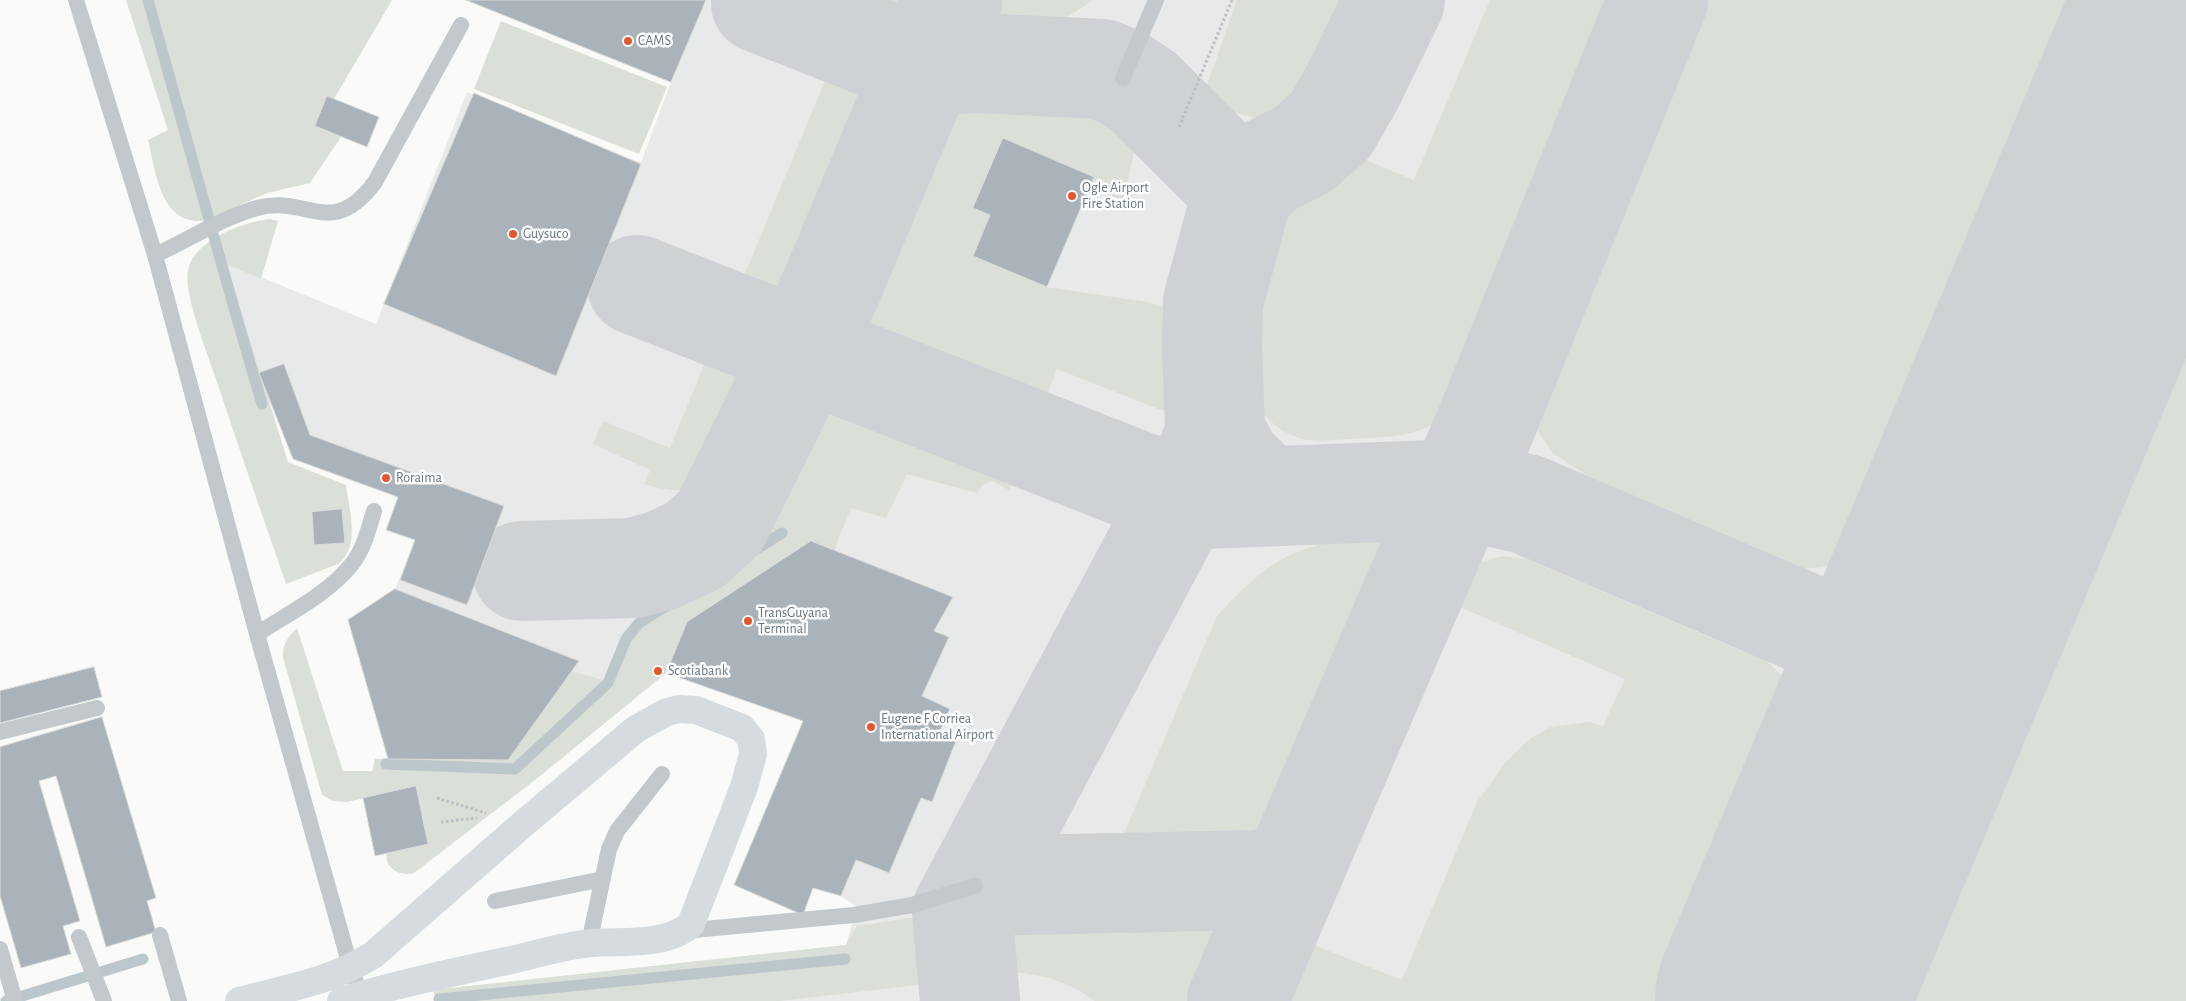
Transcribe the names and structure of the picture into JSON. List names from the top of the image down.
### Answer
{
  "places": [
    "CAMS",
    "Ogle Airport Fire Station",
    "Guysuco",
    "Roraima",
    "TransGuyana Terminal",
    "Scotiabank",
    "Eugene F Corriea International Airport"
  ]
}
